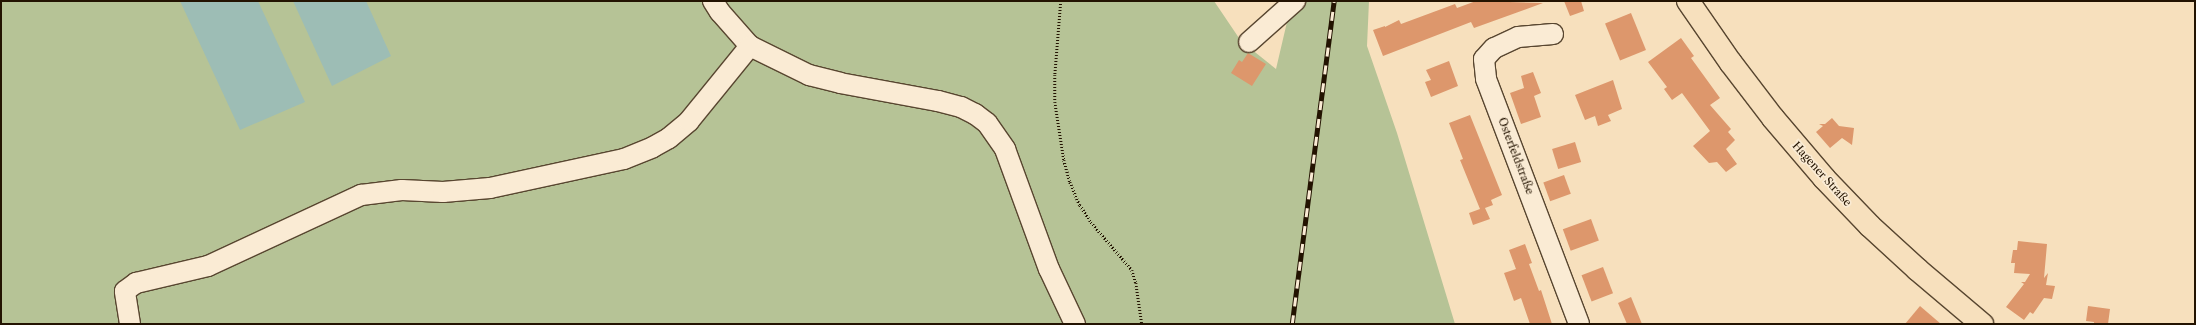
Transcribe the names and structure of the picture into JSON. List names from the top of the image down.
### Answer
{
  "streets": {
    "main road": ["Hagener Straße"],
    "street": ["Osterfeldstraße"]
  }
}
